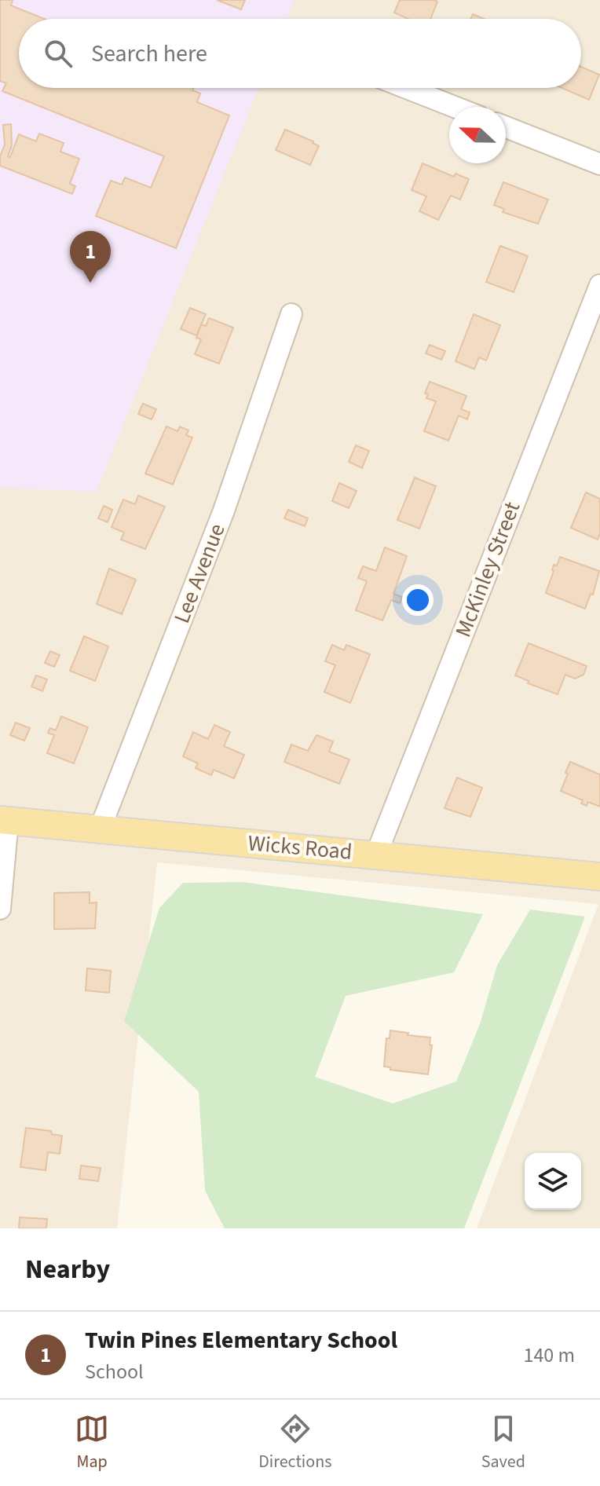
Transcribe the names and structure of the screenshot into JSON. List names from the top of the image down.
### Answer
{
  "streets": {
    "main road": ["Wicks Road"],
    "street": ["McKinley Street", "Lee Avenue"]
  },
  "crossings": [
    ["McKinley Street", "Wicks Road"],
    ["Lee Avenue", "Wicks Road"]
  ],
  "north": "left",
  "page": {
    "search": "Search here",
    "pins": "1",
    "heading": "Nearby",
    "list": [
      {
        "mark": "1",
        "name": "Twin Pines Elementary School",
        "note": "School",
        "value": "140 m"
      }
    ],
    "nav": ["Map", "Directions", "Saved"]
  }
}
